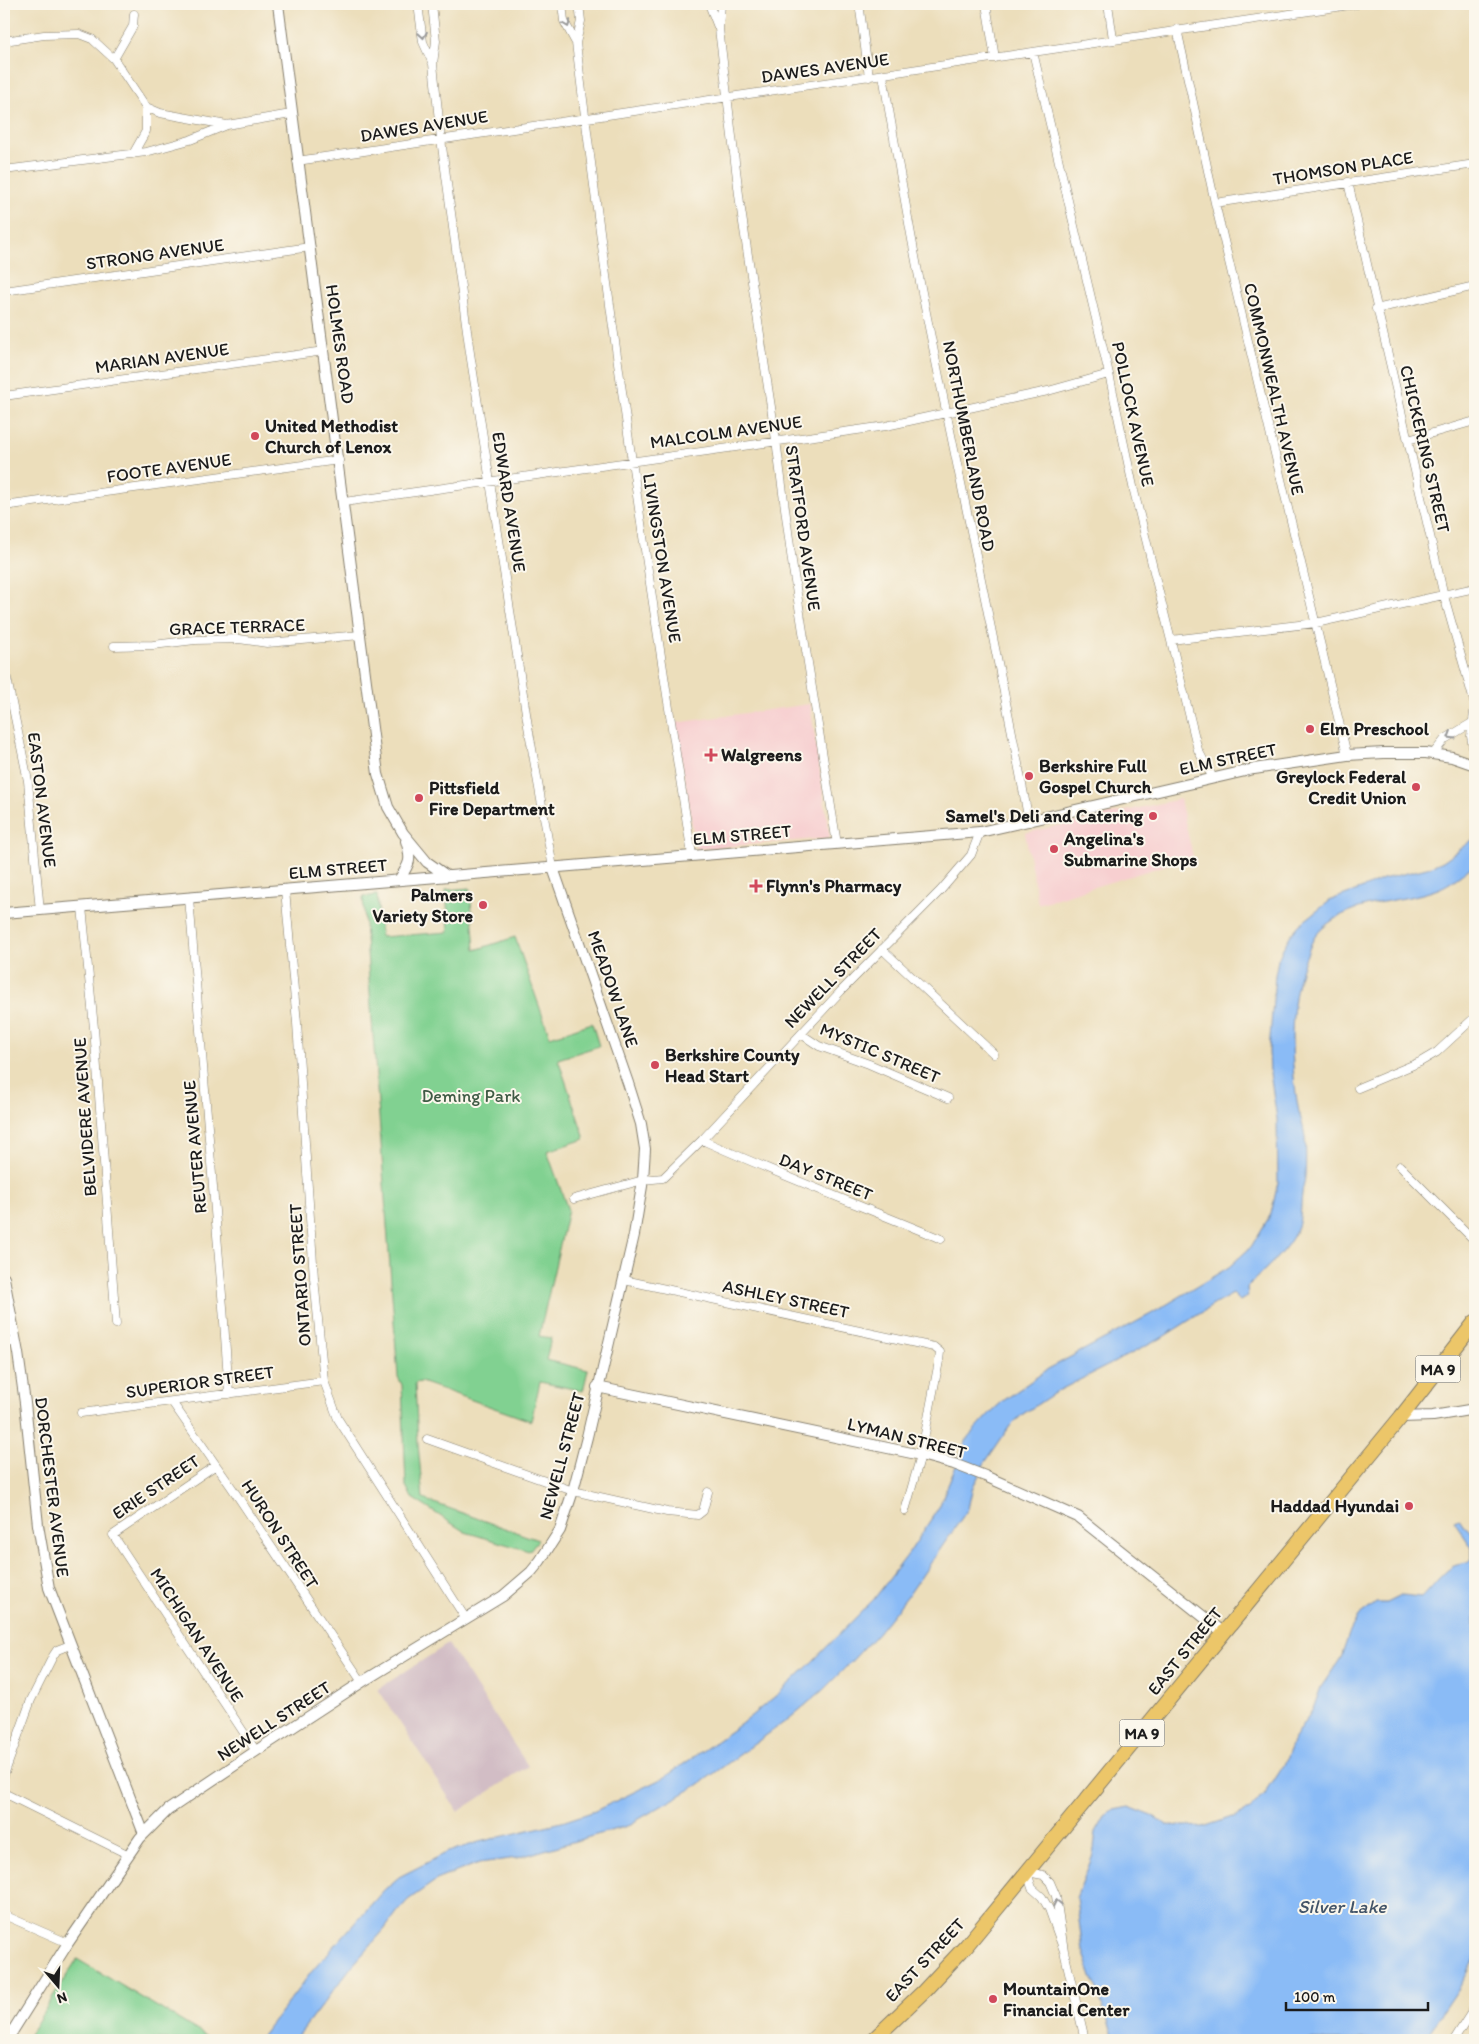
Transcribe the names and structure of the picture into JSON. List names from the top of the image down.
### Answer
{
  "streets": {
    "highway": ["MA 9", "EAST STREET"],
    "street": [
      "DAWES AVENUE",
      "THOMSON PLACE",
      "STRONG AVENUE",
      "HOLMES ROAD",
      "MARIAN AVENUE",
      "COMMONWEALTH AVENUE",
      "POLLOCK AVENUE",
      "MALCOLM AVENUE",
      "NORTHUMBERLAND ROAD",
      "CHICKERING STREET",
      "FOOTE AVENUE",
      "EDWARD AVENUE",
      "STRATFORD AVENUE",
      "LIVINGSTON AVENUE",
      "GRACE TERRACE",
      "ELM STREET",
      "EASTON AVENUE",
      "NEWELL STREET",
      "MEADOW LANE",
      "MYSTIC STREET",
      "BELVIDERE AVENUE",
      "REUTER AVENUE",
      "DAY STREET",
      "ONTARIO STREET",
      "ASHLEY STREET",
      "SUPERIOR STREET",
      "LYMAN STREET",
      "DORCHESTER AVENUE",
      "ERIE STREET",
      "HURON STREET",
      "MICHIGAN AVENUE"
    ]
  },
  "crossings": [
    ["DAWES AVENUE", "HOLMES ROAD"],
    ["DAWES AVENUE", "COMMONWEALTH AVENUE"],
    ["DAWES AVENUE", "POLLOCK AVENUE"],
    ["DAWES AVENUE", "NORTHUMBERLAND ROAD"],
    ["DAWES AVENUE", "EDWARD AVENUE"],
    ["DAWES AVENUE", "STRATFORD AVENUE"],
    ["DAWES AVENUE", "LIVINGSTON AVENUE"],
    ["THOMSON PLACE", "COMMONWEALTH AVENUE"],
    ["THOMSON PLACE", "CHICKERING STREET"],
    ["STRONG AVENUE", "HOLMES ROAD"],
    ["HOLMES ROAD", "MARIAN AVENUE"],
    ["HOLMES ROAD", "MALCOLM AVENUE"],
    ["HOLMES ROAD", "FOOTE AVENUE"],
    ["HOLMES ROAD", "GRACE TERRACE"],
    ["HOLMES ROAD", "ELM STREET"],
    ["COMMONWEALTH AVENUE", "ELM STREET"],
    ["POLLOCK AVENUE", "MALCOLM AVENUE"],
    ["POLLOCK AVENUE", "ELM STREET"],
    ["MALCOLM AVENUE", "NORTHUMBERLAND ROAD"],
    ["MALCOLM AVENUE", "EDWARD AVENUE"],
    ["MALCOLM AVENUE", "STRATFORD AVENUE"],
    ["MALCOLM AVENUE", "LIVINGSTON AVENUE"],
    ["NORTHUMBERLAND ROAD", "ELM STREET"],
    ["EDWARD AVENUE", "ELM STREET"],
    ["EDWARD AVENUE", "MEADOW LANE"],
    ["STRATFORD AVENUE", "ELM STREET"],
    ["LIVINGSTON AVENUE", "ELM STREET"],
    ["ELM STREET", "EASTON AVENUE"],
    ["ELM STREET", "NEWELL STREET"],
    ["ELM STREET", "MEADOW LANE"],
    ["ELM STREET", "BELVIDERE AVENUE"],
    ["ELM STREET", "REUTER AVENUE"],
    ["ELM STREET", "ONTARIO STREET"],
    ["NEWELL STREET", "MEADOW LANE"],
    ["NEWELL STREET", "MYSTIC STREET"],
    ["NEWELL STREET", "DAY STREET"],
    ["NEWELL STREET", "ONTARIO STREET"],
    ["NEWELL STREET", "ASHLEY STREET"],
    ["NEWELL STREET", "LYMAN STREET"],
    ["NEWELL STREET", "DORCHESTER AVENUE"],
    ["NEWELL STREET", "HURON STREET"],
    ["NEWELL STREET", "MICHIGAN AVENUE"],
    ["REUTER AVENUE", "SUPERIOR STREET"],
    ["ONTARIO STREET", "SUPERIOR STREET"],
    ["ASHLEY STREET", "LYMAN STREET"],
    ["SUPERIOR STREET", "HURON STREET"],
    ["LYMAN STREET", "EAST STREET"],
    ["ERIE STREET", "HURON STREET"],
    ["ERIE STREET", "MICHIGAN AVENUE"]
  ],
  "water": ["Silver Lake"],
  "parks": ["Deming Park"],
  "places": {
    "other": [
      "United Methodist Church of Lenox",
      "Elm Preschool",
      "Berkshire Full Gospel Church",
      "Greylock Federal Credit Union",
      "Pittsfield Fire Department",
      "Samel's Deli and Catering",
      "Angelina's Submarine Shops",
      "Palmers Variety Store",
      "Berkshire County Head Start",
      "Haddad Hyundai",
      "MountainOne Financial Center"
    ],
    "health": ["Walgreens", "Flynn's Pharmacy"]
  },
  "scale_bar": "100 m",
  "north": "bottom"
}
